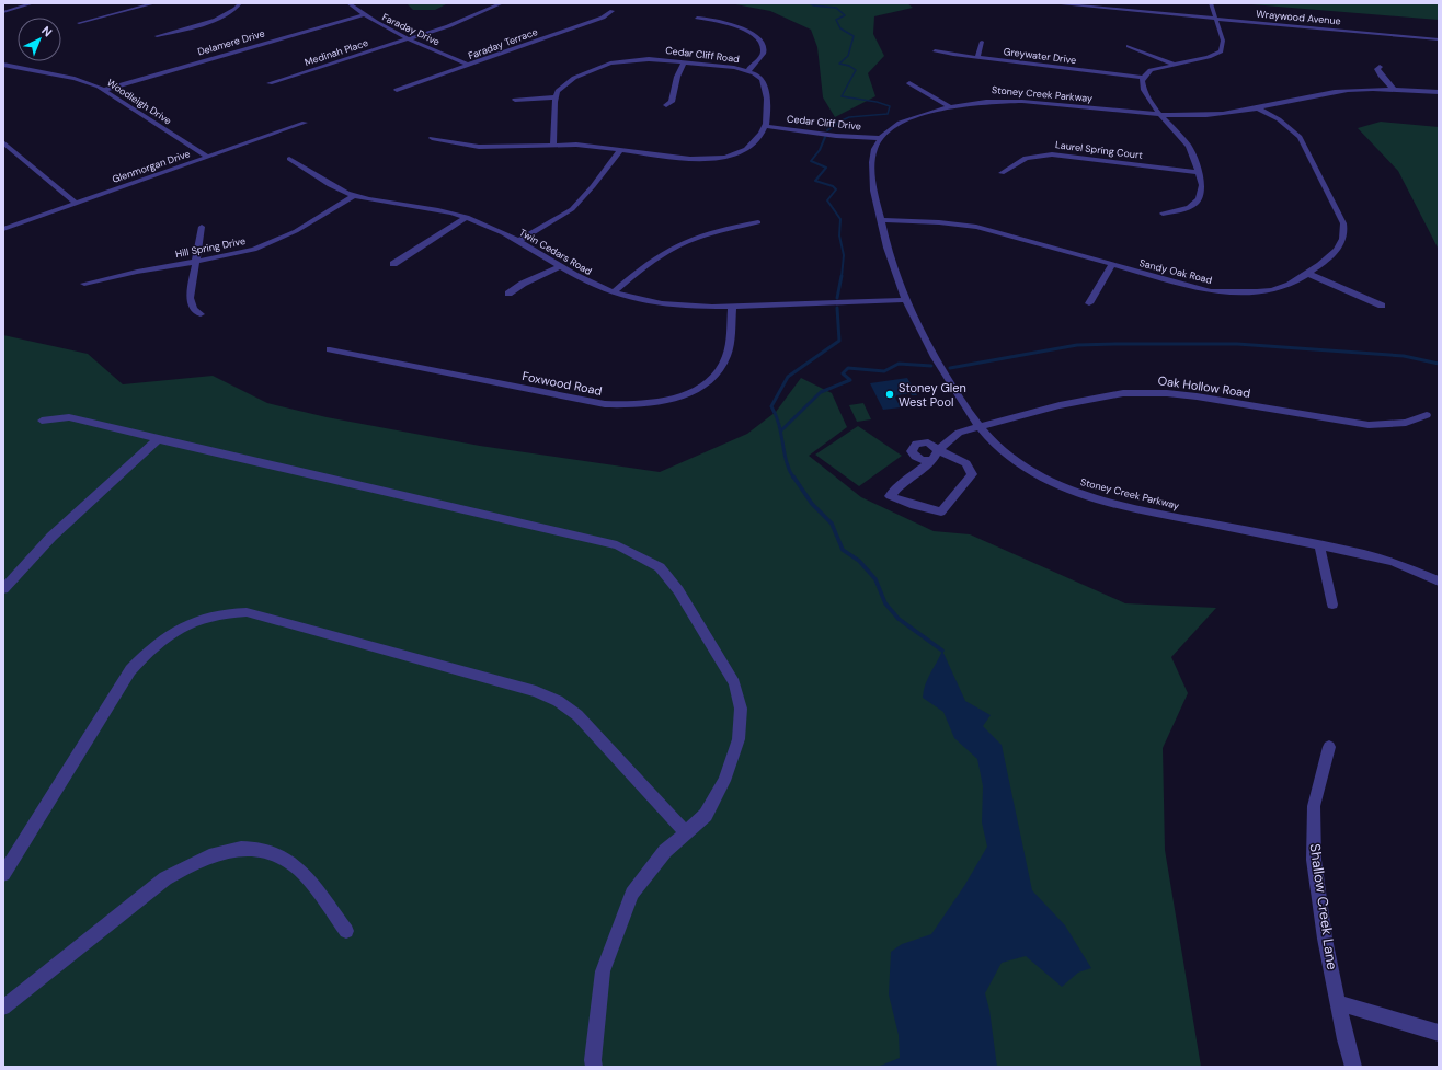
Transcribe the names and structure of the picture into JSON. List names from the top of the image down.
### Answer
{
  "streets": {
    "street": [
      "Wraywood Avenue",
      "Faraday Drive",
      "Delamere Drive",
      "Faraday Terrace",
      "Medinah Place",
      "Cedar Cliff Road",
      "Greywater Drive",
      "Stoney Creek Parkway",
      "Woodleigh Drive",
      "Cedar Cliff Drive",
      "Laurel Spring Court",
      "Glenmorgan Drive",
      "Hill Spring Drive",
      "Twin Cedars Road",
      "Sandy Oak Road",
      "Foxwood Road",
      "Oak Hollow Road",
      "Shallow Creek Lane"
    ]
  },
  "crossings": [
    ["Faraday Drive", "Delamere Drive"],
    ["Faraday Drive", "Faraday Terrace"],
    ["Faraday Drive", "Medinah Place"],
    ["Delamere Drive", "Woodleigh Drive"],
    ["Cedar Cliff Road", "Cedar Cliff Drive"],
    ["Stoney Creek Parkway", "Cedar Cliff Drive"],
    ["Stoney Creek Parkway", "Twin Cedars Road"],
    ["Stoney Creek Parkway", "Sandy Oak Road"],
    ["Stoney Creek Parkway", "Oak Hollow Road"],
    ["Woodleigh Drive", "Glenmorgan Drive"],
    ["Hill Spring Drive", "Twin Cedars Road"],
    ["Twin Cedars Road", "Foxwood Road"]
  ],
  "places": ["Stoney Glen West Pool"],
  "north": "top right"
}
